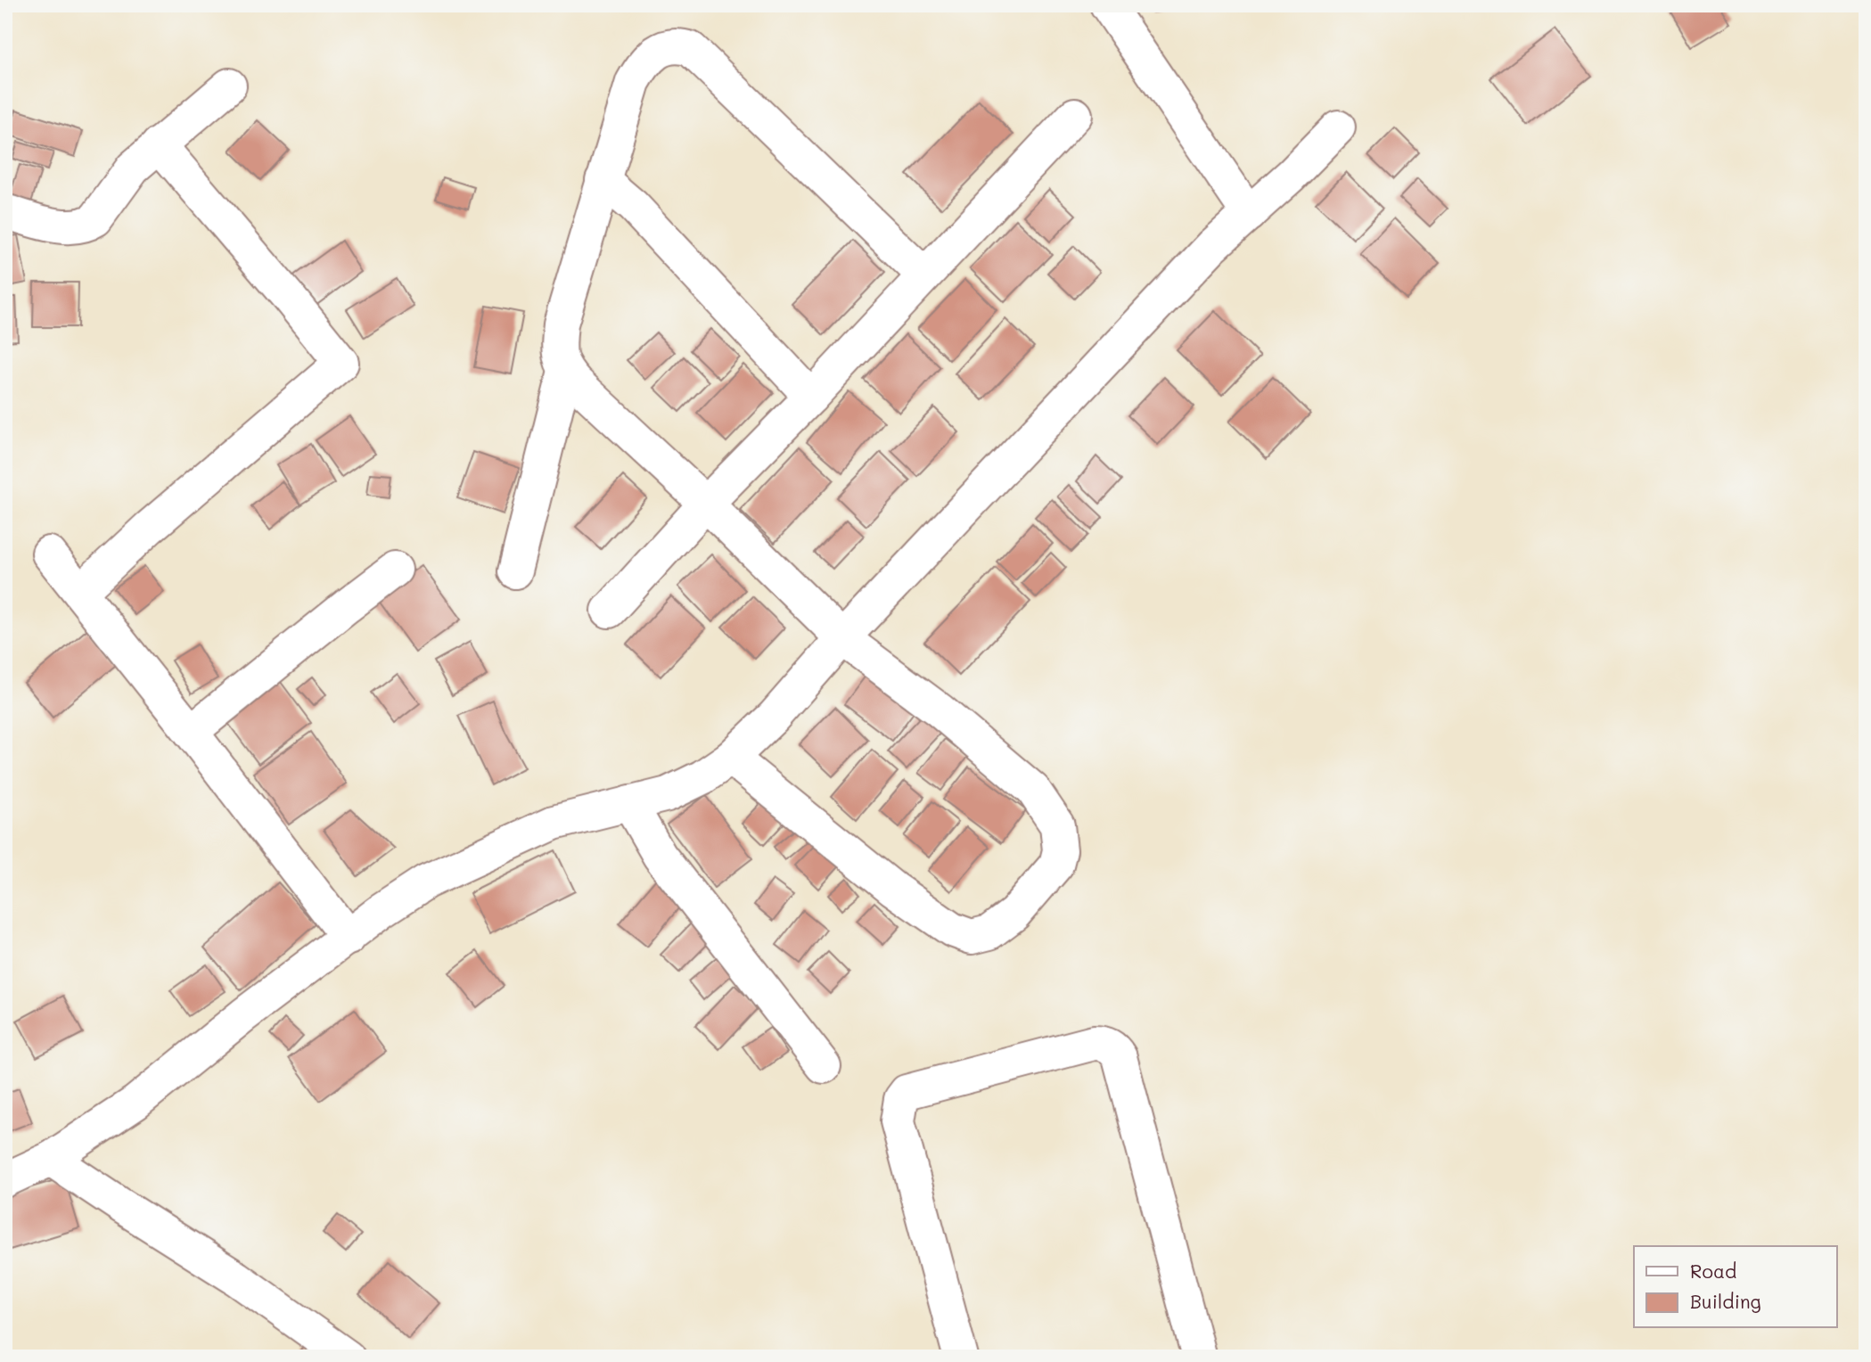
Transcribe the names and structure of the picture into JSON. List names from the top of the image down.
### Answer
{
  "legend": ["Road", "Building"]
}
